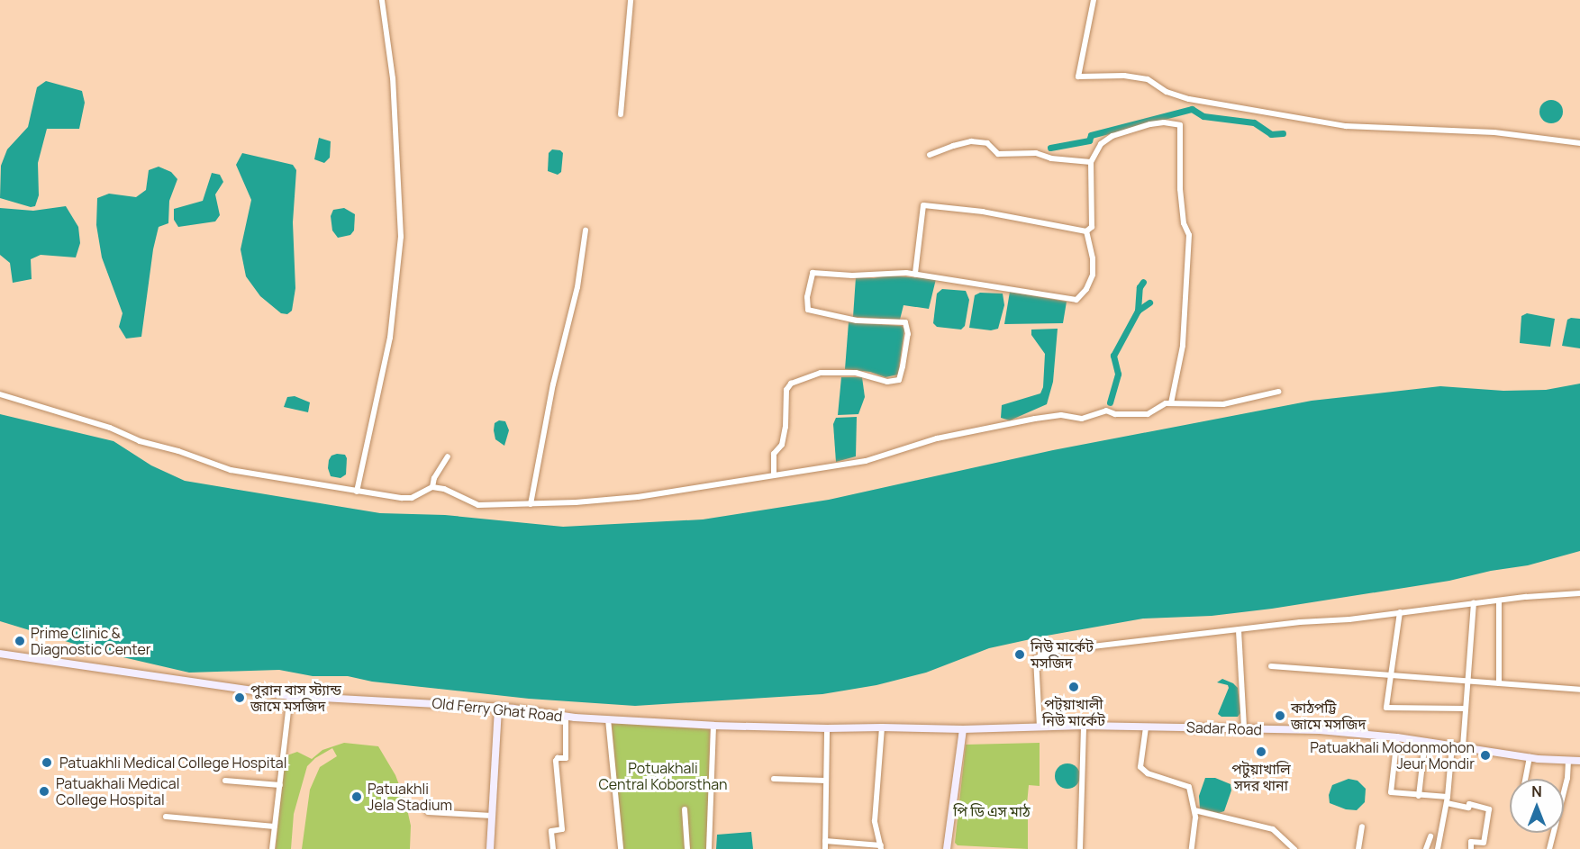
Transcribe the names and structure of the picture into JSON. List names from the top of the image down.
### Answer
{
  "streets": {
    "street": ["Old Ferry Ghat Road", "Sadar Road"]
  },
  "crossings": [
    ["Old Ferry Ghat Road", "Sadar Road"]
  ],
  "parks": ["Potuakhali Central Koborsthan", "পি ডি এস মাঠ"],
  "places": [
    "Prime Clinic & Diagnostic Center",
    "নিউ মার্কেট মসজিদ",
    "পটুয়াখালী নিউ মার্কেট",
    "পুরান বাস স্ট্যান্ড জামে মসজিদ",
    "কাঠপট্টি জামে মসজিদ",
    "পটুয়াখালি সদর থানা",
    "Patuakhali Modonmohon Jeur Mondir",
    "Patuakhli Medical College Hospital",
    "Patuakhali Medical College Hospital",
    "Patuakhli Jela Stadium"
  ],
  "north": "top"
}
